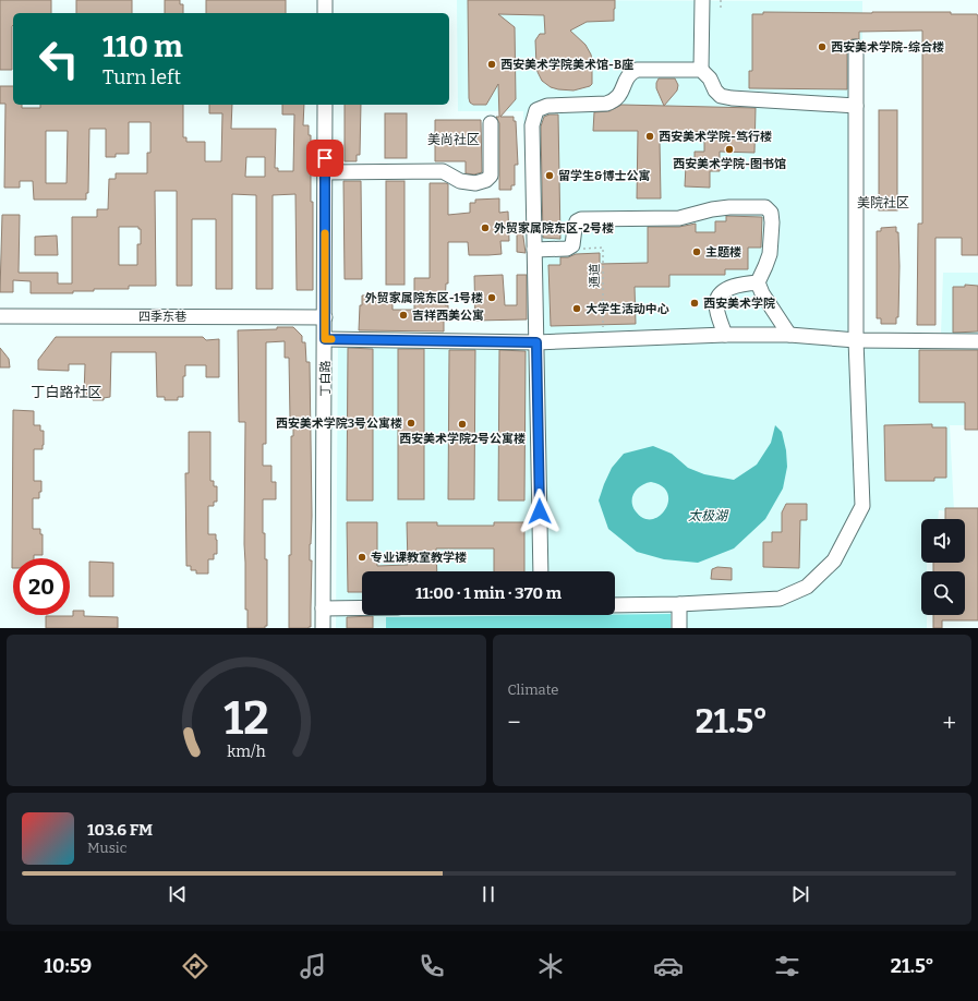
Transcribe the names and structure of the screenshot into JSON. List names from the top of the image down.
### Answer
{
  "streets": {
    "street": ["四季东巷", "丁白路"],
    "path": ["通道"]
  },
  "crossings": [
    ["四季东巷", "丁白路"]
  ],
  "districts": ["美尚社区", "美院社区", "丁白路社区"],
  "water": ["太极湖"],
  "places": [
    "西安美术学院-综合楼",
    "西安美术学院美术馆-B座",
    "西安美术学院-笃行楼",
    "西安美术学院-图书馆",
    "留学生&博士公寓",
    "外贸家属院东区-2号楼",
    "主题楼",
    "外贸家属院东区-1号楼",
    "西安美术学院",
    "大学生活动中心",
    "吉祥西美公寓",
    "西安美术学院3号公寓楼",
    "西安美术学院2号公寓楼",
    "专业课教室教学楼"
  ],
  "page": {
    "turn": ["110 m", "Turn left"],
    "limit": "20",
    "trip": "11:00 · 1 min · 370 m",
    "tile": "Climate",
    "heat": ["−", "21.5°", "+"],
    "song": ["103.6 FM", "Music"],
    "tabs": ["10:59", "21.5°"],
    "gauge": ["12", "km/h"]
  }
}
